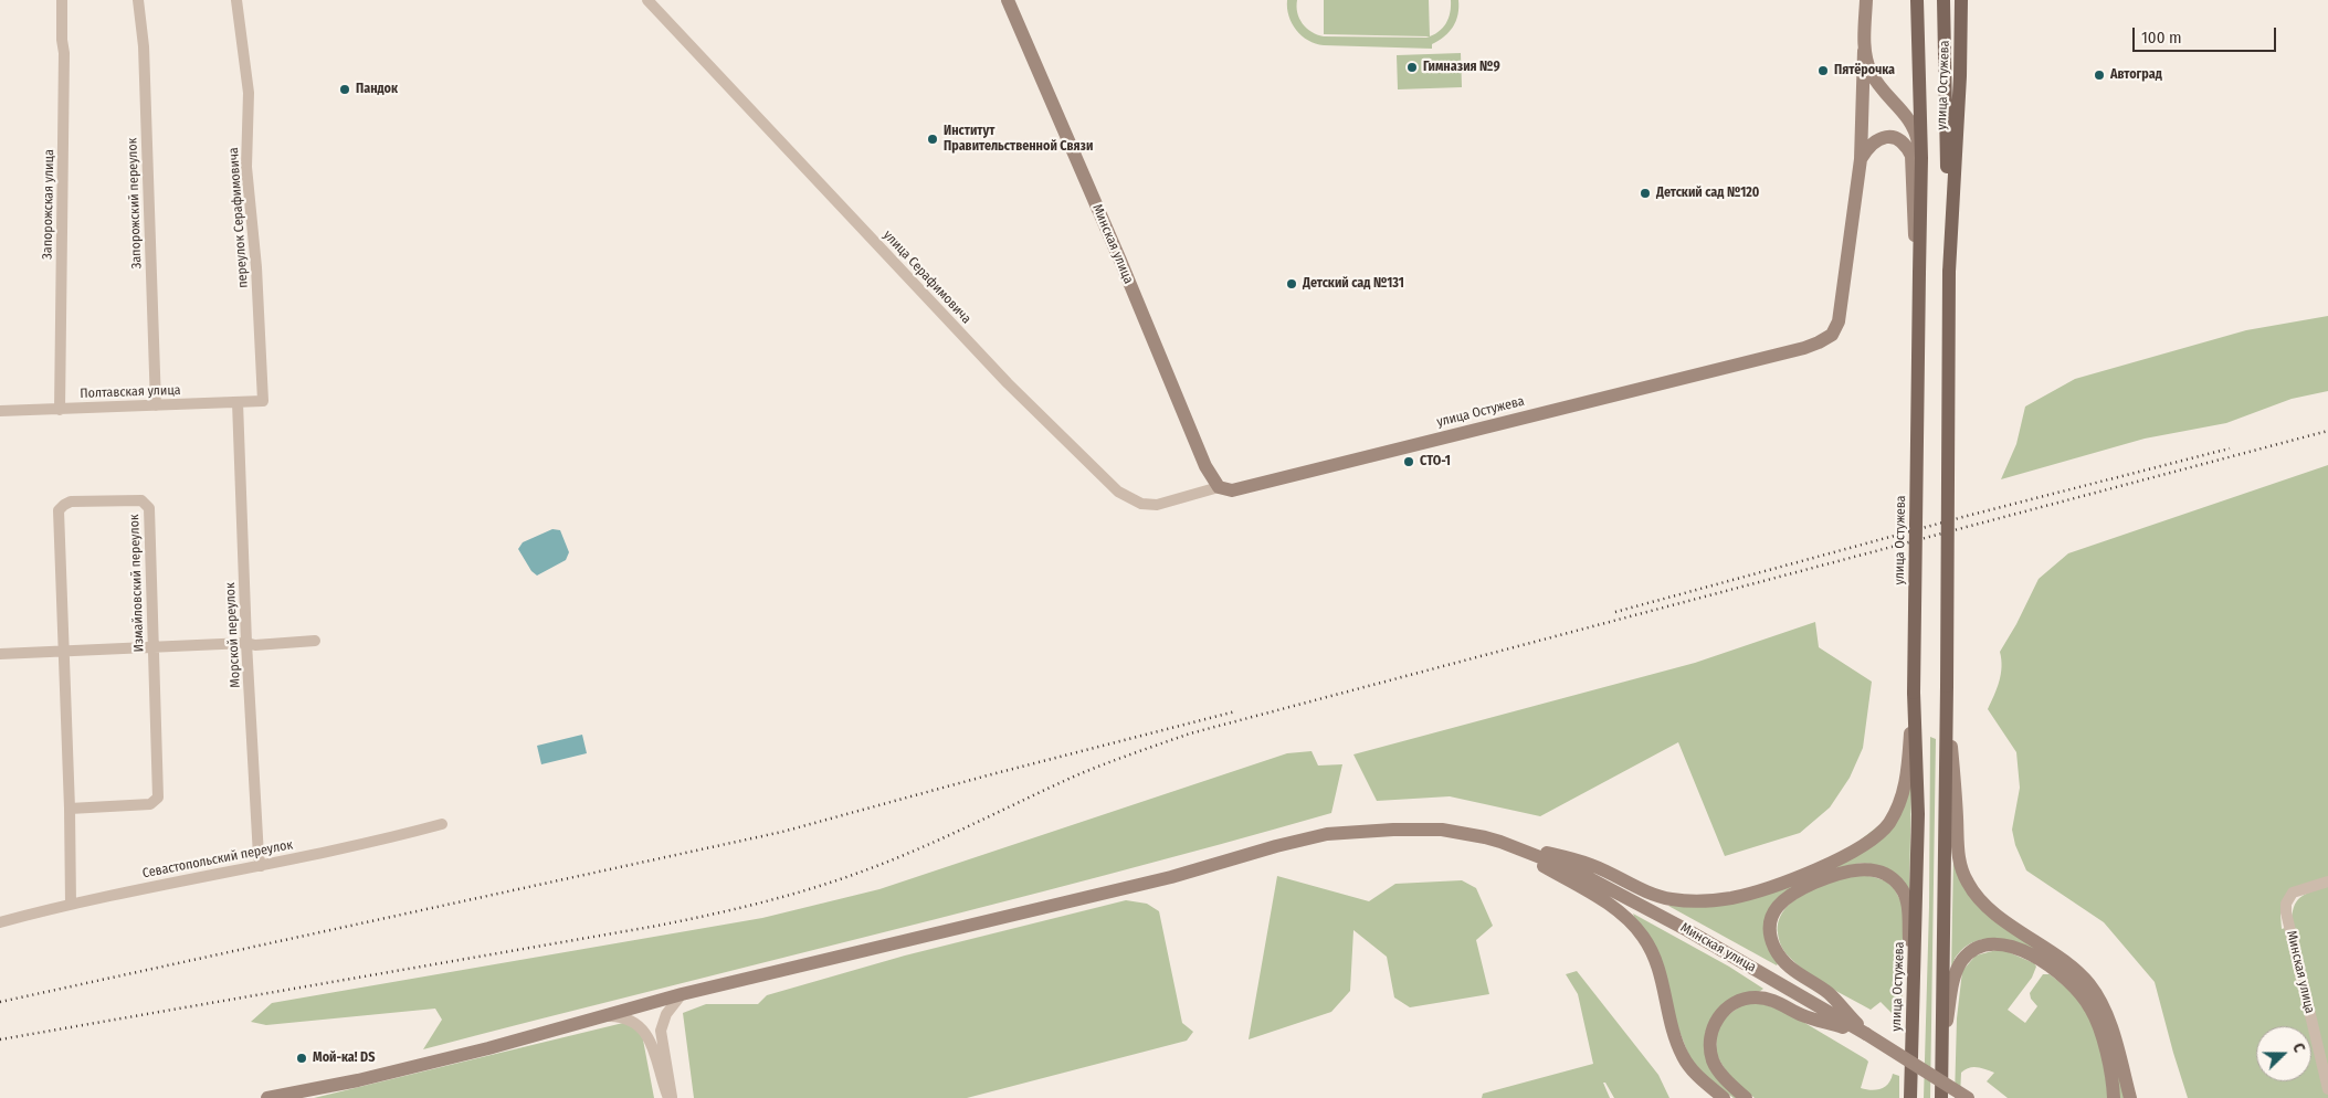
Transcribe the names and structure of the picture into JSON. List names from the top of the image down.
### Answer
{
  "streets": {
    "main road": ["улица Остужева"],
    "street": [
      "Запорожский переулок",
      "Запорожская улица",
      "переулок Серафимовича",
      "Минская улица",
      "улица Серафимовича",
      "Полтавская улица",
      "Измайловский переулок",
      "Морской переулок",
      "Севастопольский переулок"
    ]
  },
  "crossings": [
    ["улица Остужева", "Минская улица"],
    ["улица Остужева", "улица Серафимовича"],
    ["Запорожский переулок", "Полтавская улица"],
    ["Запорожская улица", "Полтавская улица"],
    ["переулок Серафимовича", "Полтавская улица"],
    ["Минская улица", "улица Серафимовича"],
    ["Полтавская улица", "Морской переулок"],
    ["Измайловский переулок", "Севастопольский переулок"],
    ["Морской переулок", "Севастопольский переулок"]
  ],
  "places": [
    "Гимназия №9",
    "Пятёрочка",
    "Автоград",
    "Пандок",
    "Институт Правительственной Связи",
    "Детский сад №120",
    "Детский сад №131",
    "СТО-1",
    "Мой-ка! DS"
  ],
  "scale_bar": "100 m",
  "north": "right"
}
